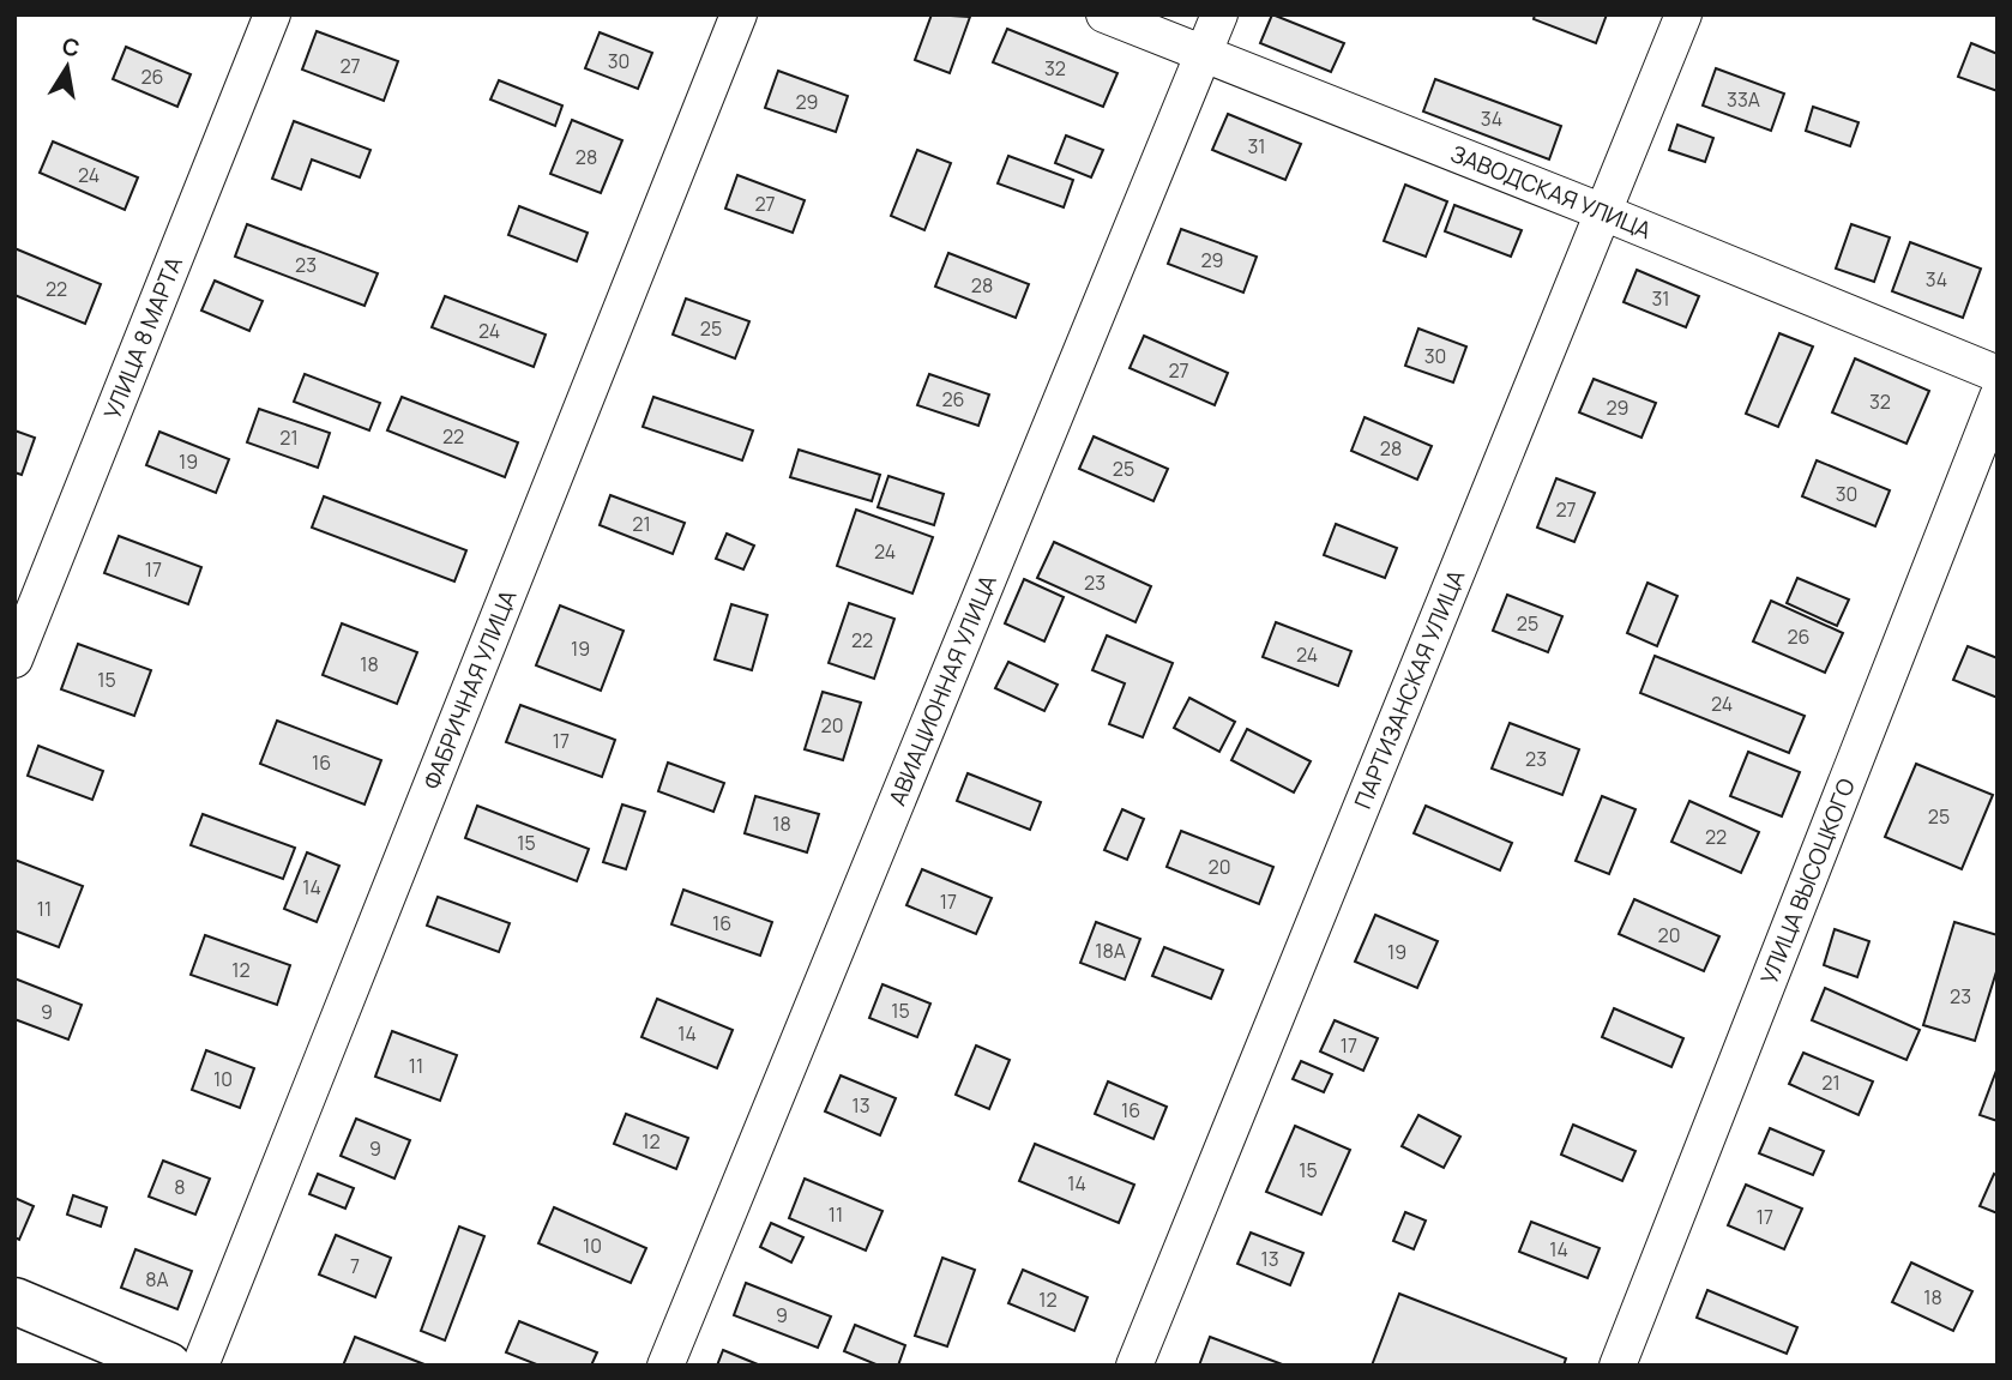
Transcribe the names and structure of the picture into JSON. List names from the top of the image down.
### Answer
{
  "streets": {
    "street": [
      "ЗАВОДСКАЯ УЛИЦА",
      "УЛИЦА 8 МАРТА",
      "ПАРТИЗАНСКАЯ УЛИЦА",
      "ФАБРИЧНАЯ УЛИЦА",
      "АВИАЦИОННАЯ УЛИЦА",
      "УЛИЦА ВЫСОЦКОГО"
    ]
  },
  "crossings": [
    ["ЗАВОДСКАЯ УЛИЦА", "ПАРТИЗАНСКАЯ УЛИЦА"],
    ["ЗАВОДСКАЯ УЛИЦА", "АВИАЦИОННАЯ УЛИЦА"]
  ],
  "house_numbers": [
    "30",
    "27",
    "32",
    "26",
    "33А",
    "29",
    "34",
    "31",
    "28",
    "24",
    "27",
    "29",
    "23",
    "34",
    "28",
    "22",
    "31",
    "25",
    "24",
    "30",
    "27",
    "26",
    "32",
    "29",
    "22",
    "21",
    "28",
    "19",
    "25",
    "30",
    "27",
    "21",
    "24",
    "17",
    "23",
    "25",
    "26",
    "22",
    "19",
    "24",
    "18",
    "15",
    "24",
    "20",
    "17",
    "23",
    "16",
    "25",
    "18",
    "22",
    "15",
    "20",
    "14",
    "17",
    "11",
    "16",
    "20",
    "18А",
    "19",
    "12",
    "23",
    "15",
    "9",
    "14",
    "17",
    "11",
    "10",
    "21",
    "13",
    "16",
    "12",
    "9",
    "15",
    "14",
    "8",
    "11",
    "17",
    "10",
    "14",
    "13",
    "7",
    "8А",
    "18",
    "12",
    "9"
  ],
  "north": "top"
}
